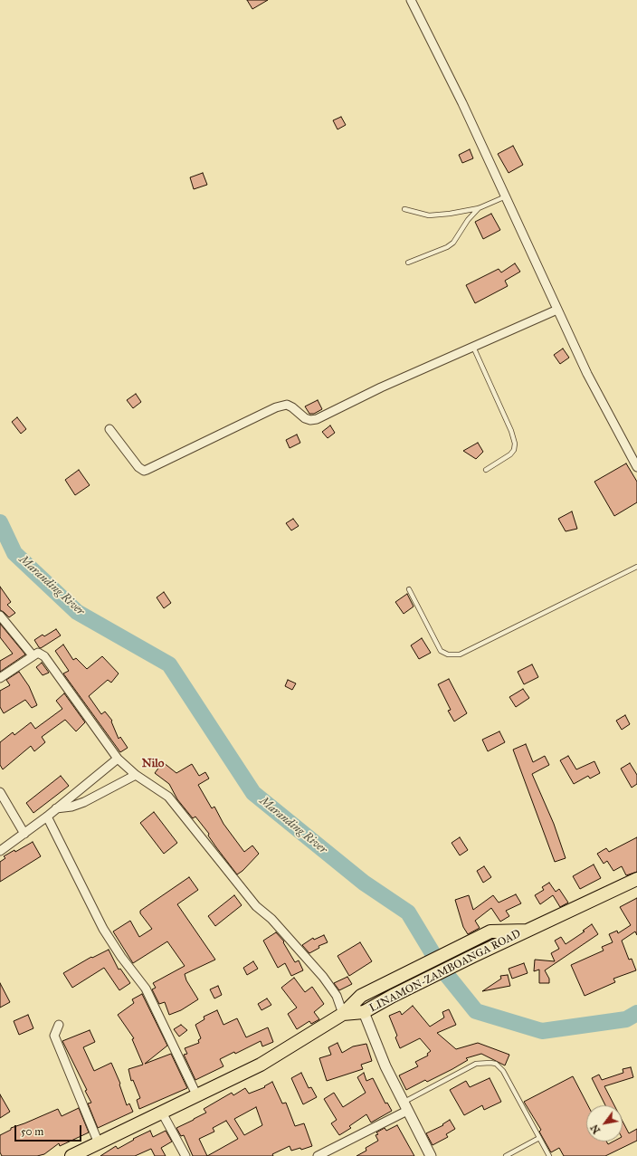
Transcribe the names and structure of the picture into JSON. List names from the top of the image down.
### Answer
{
  "streets": {
    "highway": ["LINAMON-ZAMBOANGA ROAD"]
  },
  "districts": ["Nilo"],
  "water": ["Maranding River"],
  "scale_bar": "50 m",
  "north": "bottom left"
}
